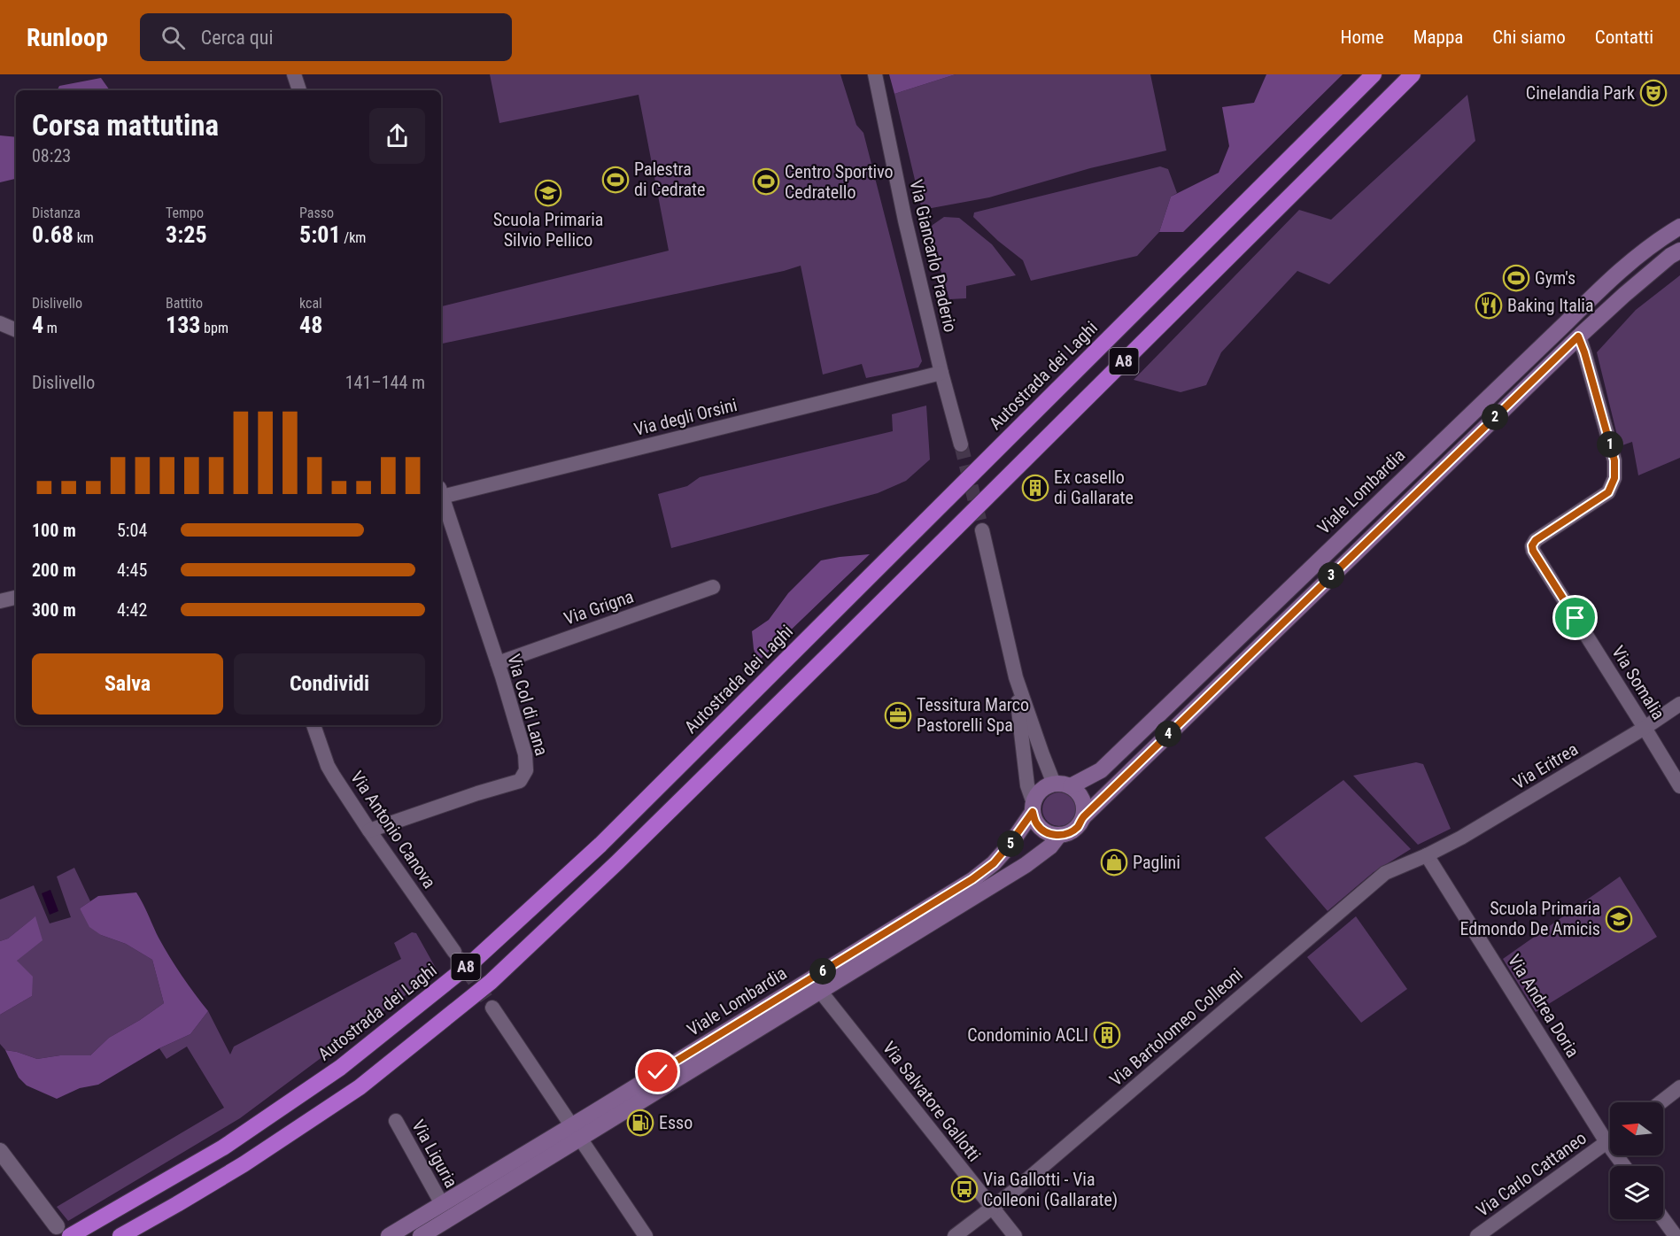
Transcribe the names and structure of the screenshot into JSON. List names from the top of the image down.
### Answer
{
  "streets": {
    "highway": ["A8", "Autostrada dei Laghi"],
    "main road": ["Viale Lombardia"],
    "street": [
      "Via Giancarlo Praderio",
      "Via degli Orsini",
      "Via Grigna",
      "Via Somalia",
      "Via Col di Lana",
      "Via Eritrea",
      "Via Antonio Canova",
      "Via Andrea Doria",
      "Via Bartolomeo Colleoni",
      "Via Salvatore Gallotti",
      "Via Liguria",
      "Via Carlo Cattaneo"
    ]
  },
  "crossings": [
    ["Via Giancarlo Praderio", "Via degli Orsini"],
    ["Viale Lombardia", "Via Salvatore Gallotti"],
    ["Viale Lombardia", "Via Liguria"],
    ["Via Grigna", "Via Col di Lana"],
    ["Via Somalia", "Via Eritrea"],
    ["Via Col di Lana", "Via Antonio Canova"],
    ["Via Eritrea", "Via Andrea Doria"],
    ["Via Eritrea", "Via Bartolomeo Colleoni"],
    ["Via Andrea Doria", "Via Bartolomeo Colleoni"],
    ["Via Andrea Doria", "Via Carlo Cattaneo"],
    ["Via Bartolomeo Colleoni", "Via Salvatore Gallotti"]
  ],
  "places": {
    "theatre": ["Cinelandia Park"],
    "sports": ["Palestra di Cedrate", "Centro Sportivo Cedratello", "Gym's"],
    "school or university": ["Scuola Primaria Silvio Pellico", "Scuola Primaria Edmondo De Amicis"],
    "restaurant": ["Baking Italia"],
    "building": ["Ex casello di Gallarate", "Condominio ACLI"],
    "office": ["Tessitura Marco Pastorelli Spa"],
    "shop": ["Paglini"],
    "fuel station": ["Esso"],
    "bus stop": ["Via Gallotti - Via Colleoni (Gallarate)"]
  },
  "north": "left",
  "page": {
    "header": "Runloop",
    "search": "Cerca qui",
    "nav": [
      "Home",
      "Mappa",
      "Chi siamo",
      "Contatti"
    ],
    "heading": ["Corsa mattutina", "08:23"],
    "stats": [
      ["Distanza", "0.68 km"],
      ["Tempo", "3:25"],
      ["Passo", "5:01 /km"],
      ["Dislivello", "4 m"],
      ["Battito", "133 bpm"],
      ["kcal", "48"]
    ],
    "chart": ["Dislivello", "141–144 m"],
    "pins": [
      "2",
      "1",
      "3",
      "4",
      "5",
      "6"
    ],
    "list": [
      {
        "name": "100 m",
        "note": "5:04"
      },
      {
        "name": "200 m",
        "note": "4:45"
      },
      {
        "name": "300 m",
        "note": "4:42"
      }
    ],
    "buttons": ["Salva", "Condividi"]
  }
}
